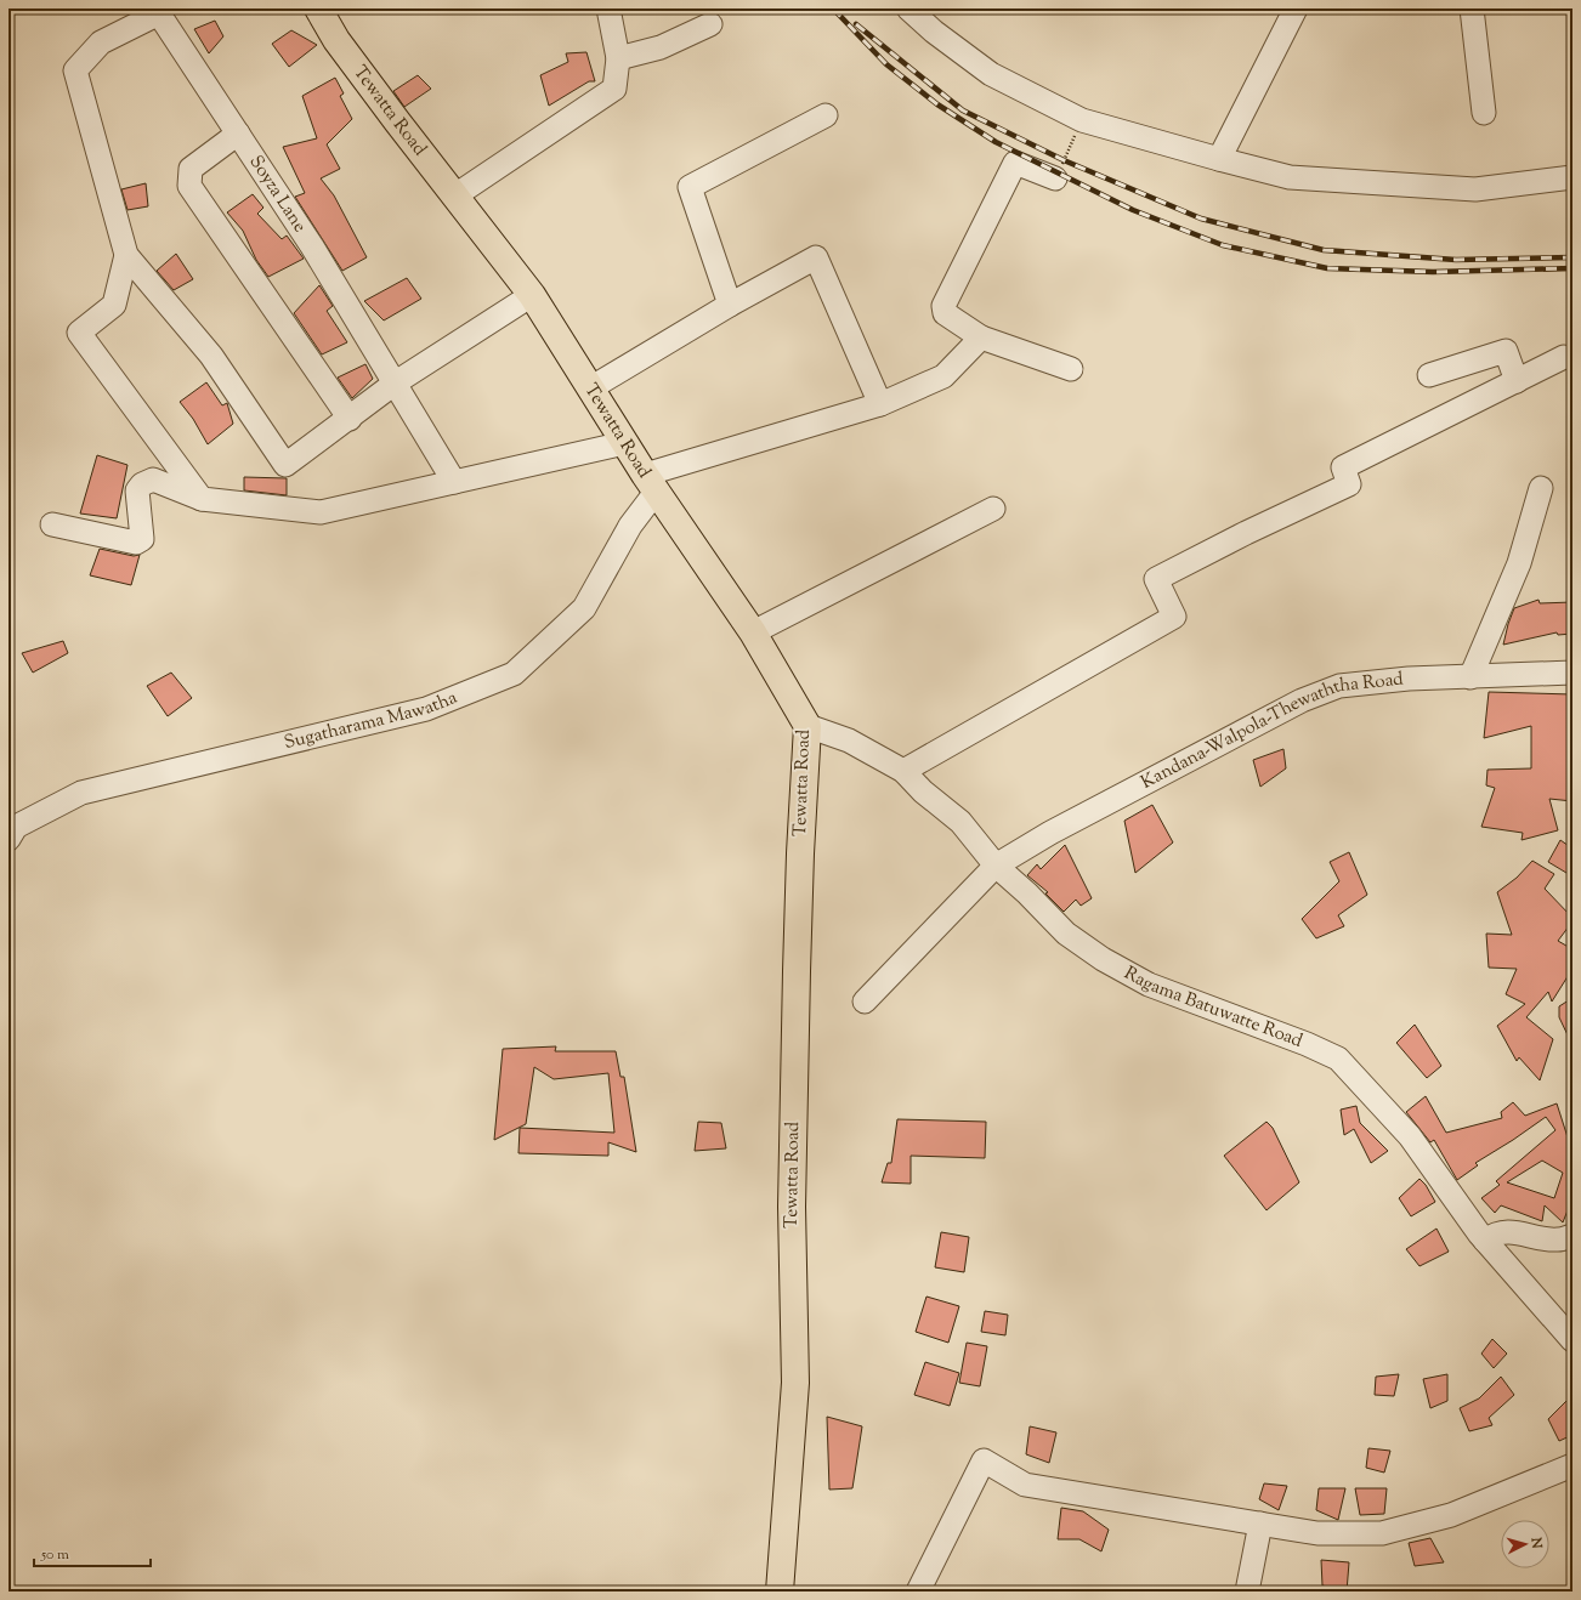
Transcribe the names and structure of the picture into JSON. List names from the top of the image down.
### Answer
{
  "streets": {
    "main road": ["Tewatta Road"],
    "street": [
      "Soyza Lane",
      "Sugatharama Mawatha",
      "Kandana-Walpola-Thewaththa Road",
      "Ragama Batuwatte Road"
    ]
  },
  "crossings": [
    ["Tewatta Road", "Sugatharama Mawatha"],
    ["Tewatta Road", "Ragama Batuwatte Road"],
    ["Kandana-Walpola-Thewaththa Road", "Ragama Batuwatte Road"]
  ],
  "scale_bar": "50 m",
  "north": "right"
}
